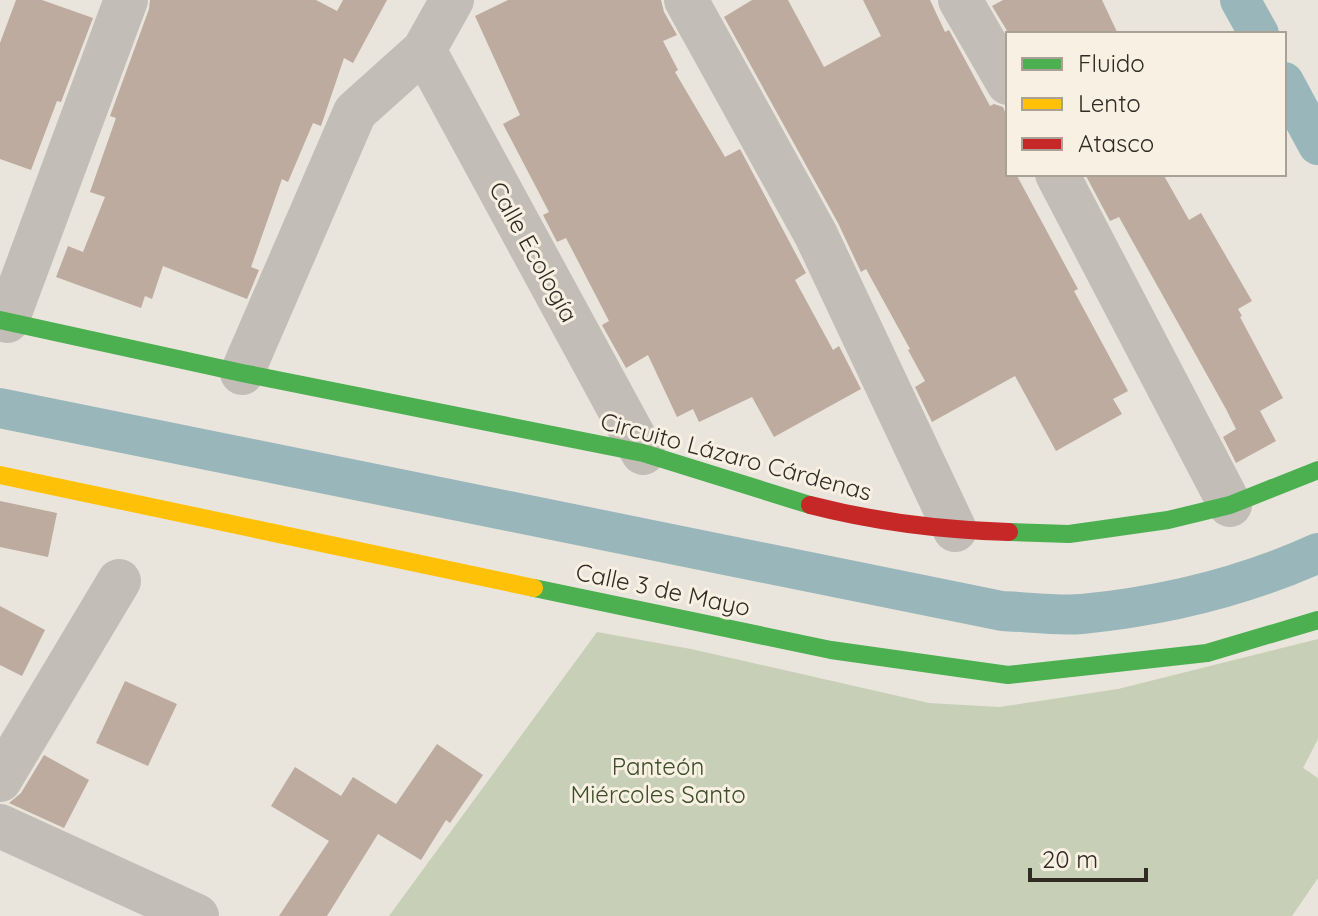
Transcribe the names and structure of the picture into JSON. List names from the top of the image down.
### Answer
{
  "streets": {
    "main road": ["Circuito Lázaro Cárdenas", "Calle 3 de Mayo"],
    "street": ["Calle Ecología"]
  },
  "crossings": [
    ["Calle Ecología", "Circuito Lázaro Cárdenas"]
  ],
  "parks": ["Panteón Miércoles Santo"],
  "legend": ["Fluido", "Lento", "Atasco"],
  "scale_bar": "20 m"
}
